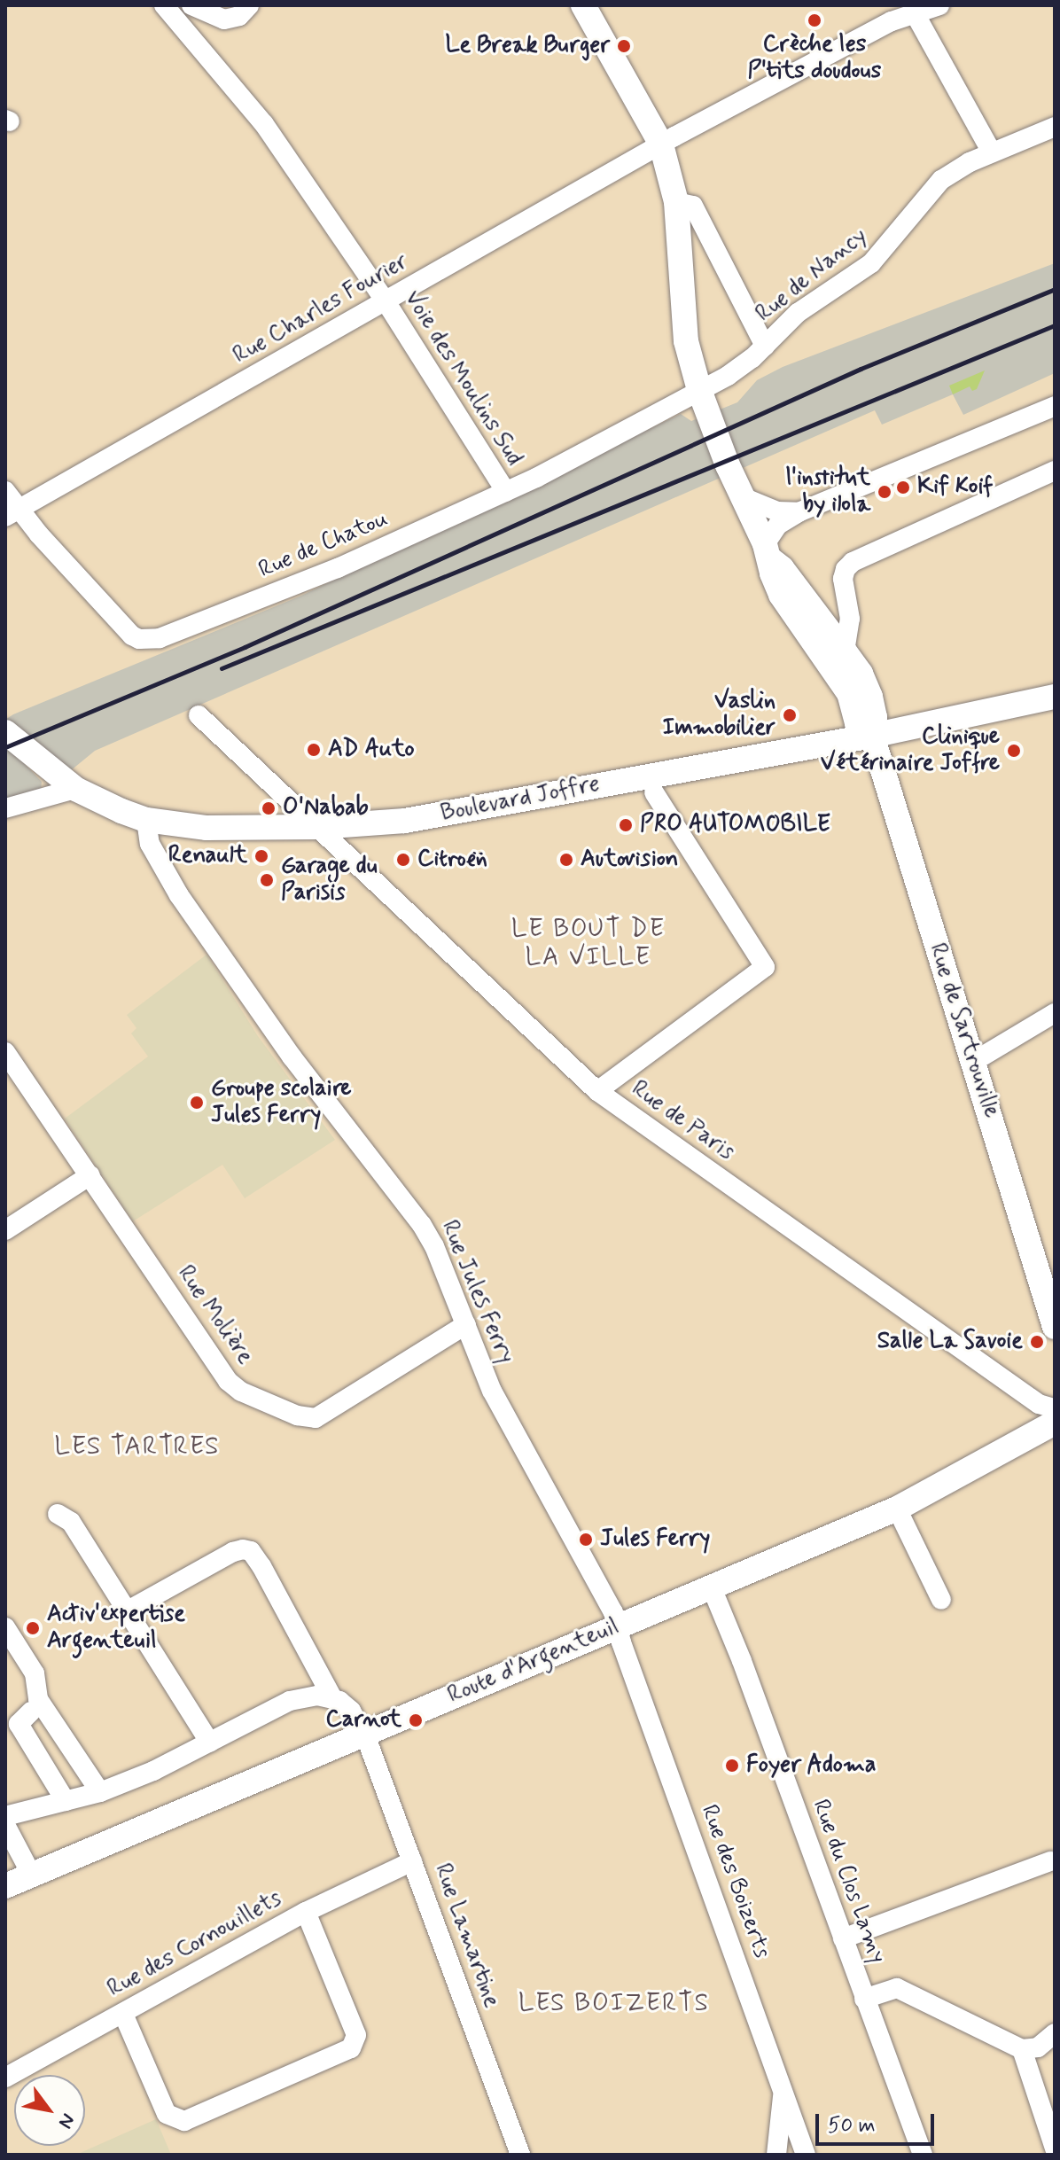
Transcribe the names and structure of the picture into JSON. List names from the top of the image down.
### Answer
{
  "streets": {
    "main road": ["Boulevard Joffre", "Rue de Sartrouville", "Route d'Argenteuil"],
    "street": [
      "Rue de Nancy",
      "Rue Charles Fourier",
      "Voie des Moulins Sud",
      "Rue de Chatou",
      "Rue de Paris",
      "Rue Jules Ferry",
      "Rue Molière",
      "Rue des Boizerts",
      "Rue du Clos Lamy",
      "Rue Lamartine",
      "Rue des Cornouillets"
    ]
  },
  "crossings": [
    ["Rue de Nancy", "Rue de Chatou"],
    ["Rue Charles Fourier", "Voie des Moulins Sud"],
    ["Rue Charles Fourier", "Rue de Chatou"],
    ["Voie des Moulins Sud", "Rue de Chatou"],
    ["Boulevard Joffre", "Rue de Sartrouville"],
    ["Boulevard Joffre", "Rue de Paris"],
    ["Boulevard Joffre", "Rue Jules Ferry"],
    ["Rue Jules Ferry", "Rue Molière"],
    ["Rue Jules Ferry", "Route d'Argenteuil"],
    ["Rue Jules Ferry", "Rue des Boizerts"],
    ["Route d'Argenteuil", "Rue des Boizerts"],
    ["Route d'Argenteuil", "Rue du Clos Lamy"],
    ["Route d'Argenteuil", "Rue Lamartine"],
    ["Rue Lamartine", "Rue des Cornouillets"]
  ],
  "districts": ["LE BOUT DE LA VILLE", "LES TARTRES", "LES BOIZERTS"],
  "places": [
    "Crèche les P'tits doudous",
    "Le Break Burger",
    "Kif Koif",
    "l'institut by ilola",
    "Vaslin Immobilier",
    "AD Auto",
    "Clinique Vétérinaire Joffre",
    "O'Nabab",
    "PRO AUTOMOBILE",
    "Renault",
    "Citroën",
    "Autovision",
    "Garage du Parisis",
    "Groupe scolaire Jules Ferry",
    "Salle La Savoie",
    "Jules Ferry",
    "Activ'expertise Argenteuil",
    "Carnot",
    "Foyer Adoma"
  ],
  "scale_bar": "50 m",
  "north": "bottom right"
}
